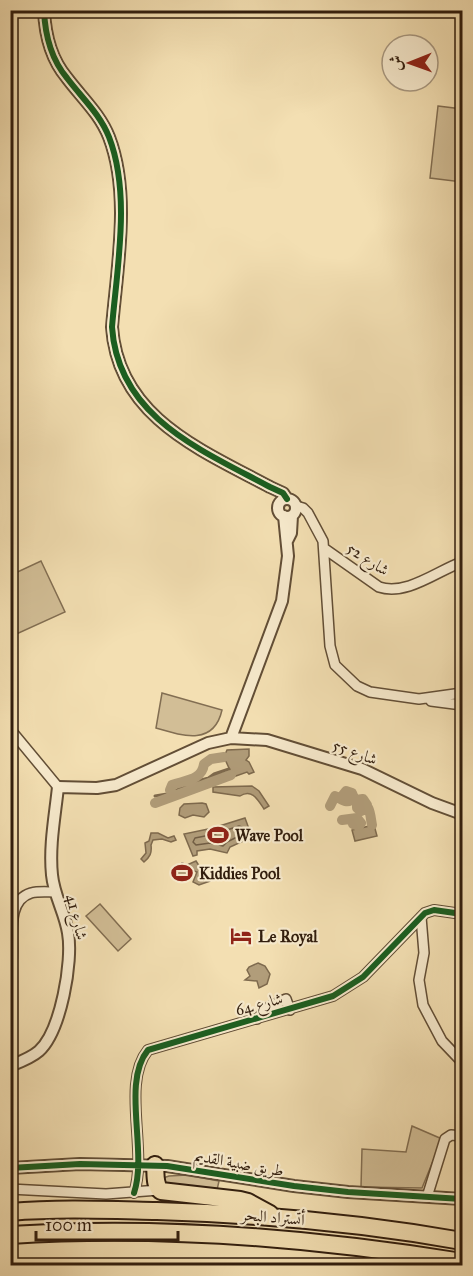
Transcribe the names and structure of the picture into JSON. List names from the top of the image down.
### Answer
{
  "streets": {
    "highway": ["أتستراد البحر"],
    "street": [
      "شارع 52",
      "شارع 55",
      "شارع 41",
      "شارع 64",
      "طريق ضبية القديم"
    ]
  },
  "crossings": [
    ["شارع 55", "شارع 41"],
    ["شارع 64", "طريق ضبية القديم"]
  ],
  "places": {
    "sports": ["Wave Pool", "Kiddies Pool"],
    "hotel": ["Le Royal"]
  },
  "scale_bar": "100 m",
  "north": "left"
}
